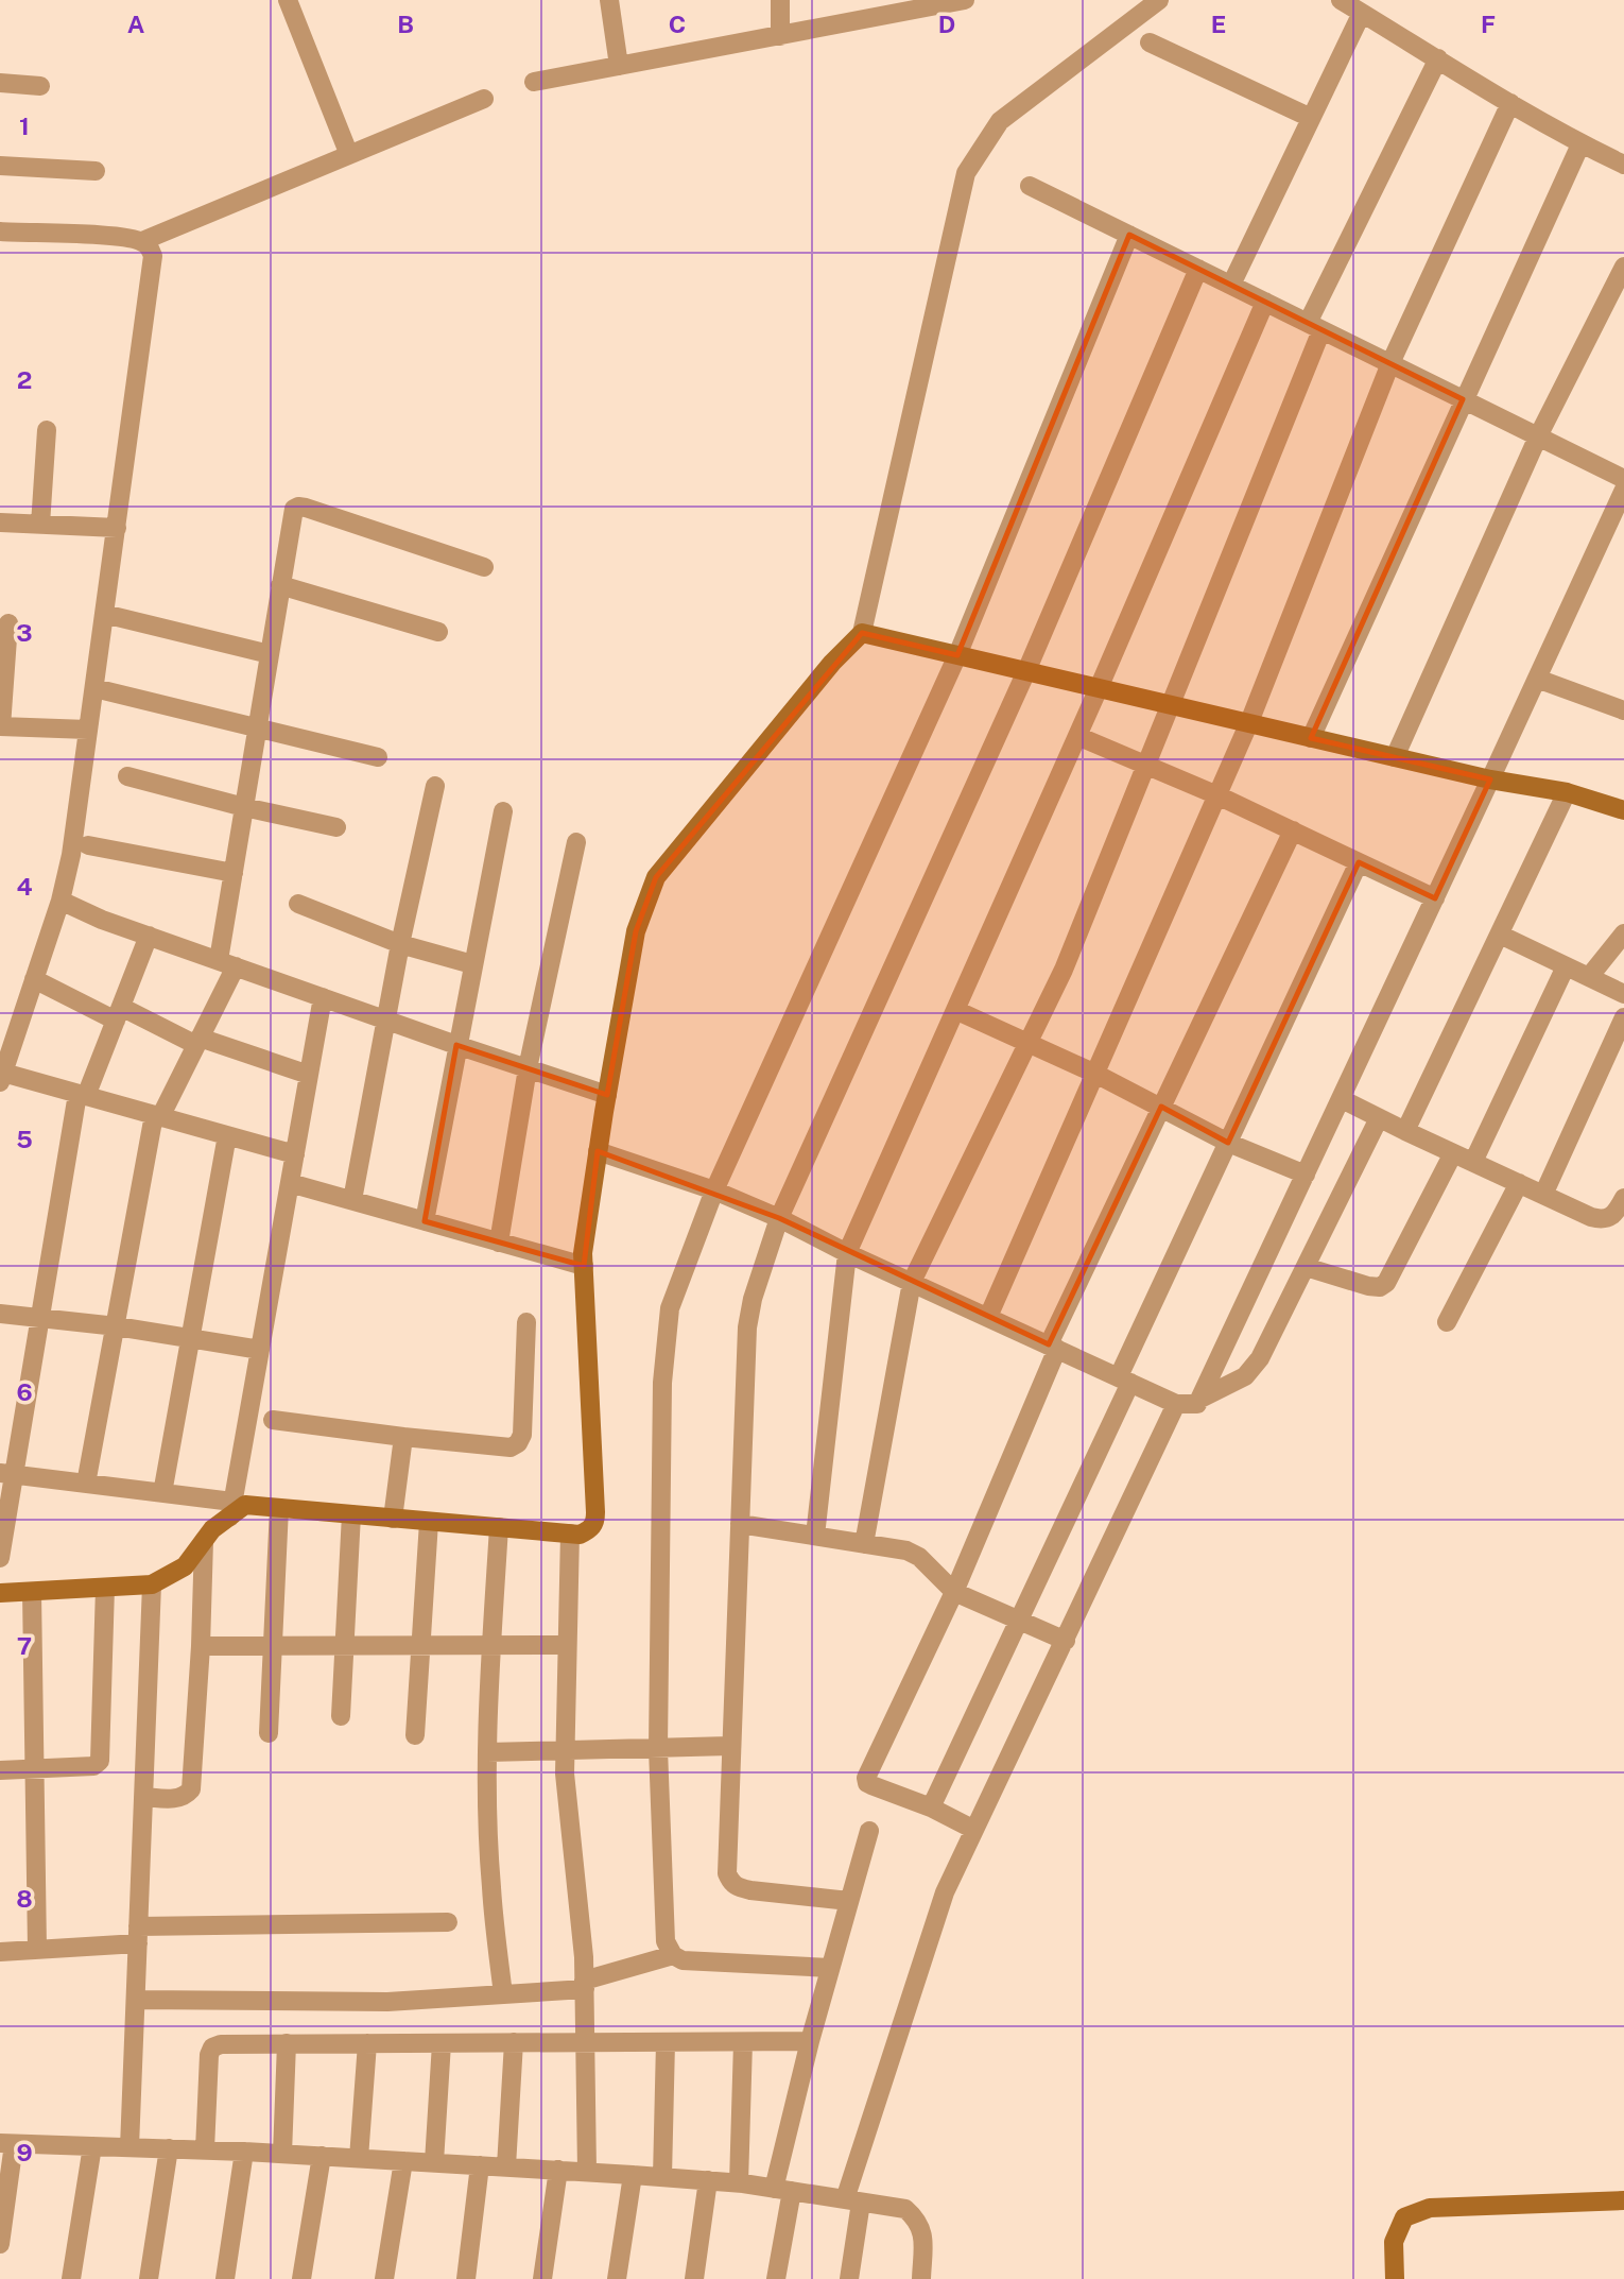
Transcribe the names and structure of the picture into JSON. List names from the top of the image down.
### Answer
{
  "grid": {
    "columns": [
      "A",
      "B",
      "C",
      "D",
      "E",
      "F"
    ],
    "rows": [
      "1",
      "2",
      "3",
      "4",
      "5",
      "6",
      "7",
      "8",
      "9"
    ]
  }
}
